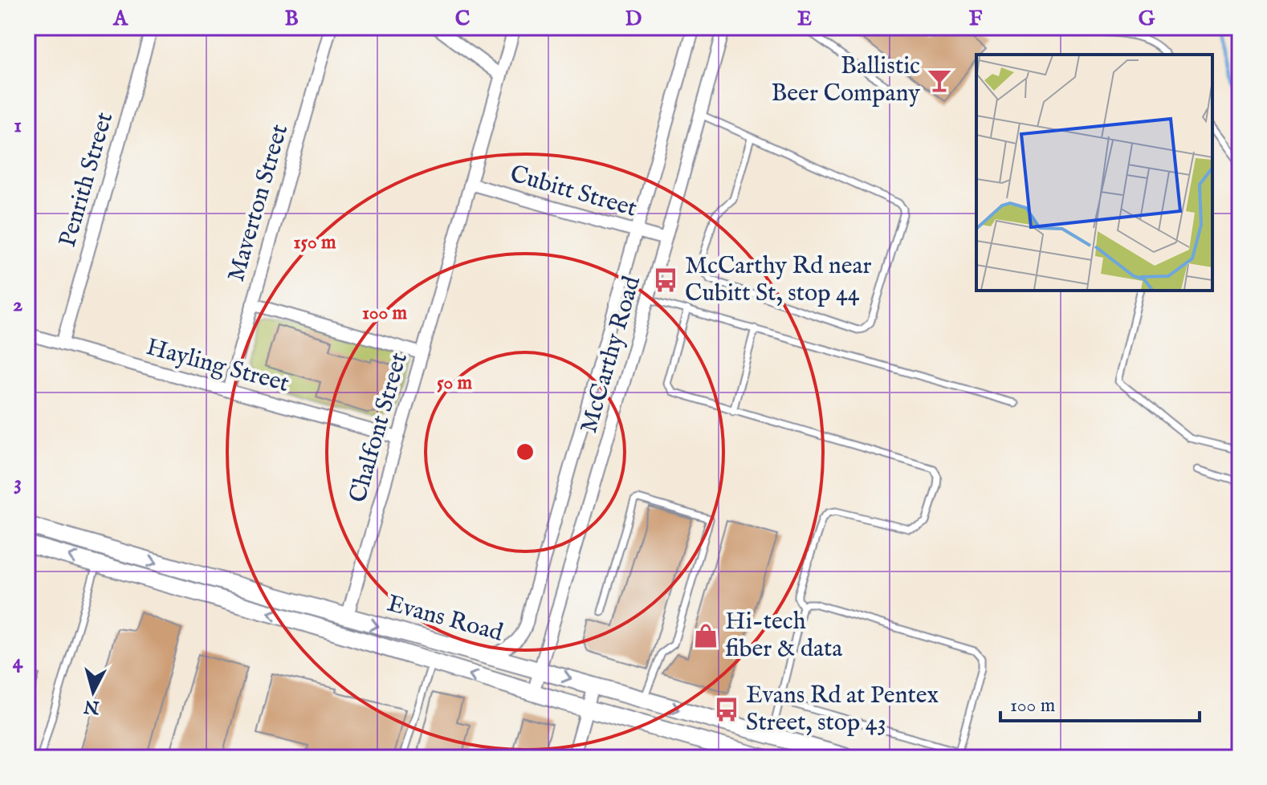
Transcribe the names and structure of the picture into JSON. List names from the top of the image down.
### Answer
{
  "streets": {
    "main road": ["Evans Road"],
    "street": [
      "Penrith Street",
      "Cubitt Street",
      "Maverton Street",
      "McCarthy Road",
      "Hayling Street",
      "Chalfont Street"
    ]
  },
  "crossings": [
    ["Penrith Street", "Hayling Street"],
    ["Cubitt Street", "McCarthy Road"],
    ["Cubitt Street", "Chalfont Street"],
    ["Maverton Street", "Hayling Street"],
    ["McCarthy Road", "Evans Road"],
    ["Hayling Street", "Chalfont Street"],
    ["Chalfont Street", "Evans Road"]
  ],
  "places": {
    "bar": ["Ballistic Beer Company"],
    "bus stop": ["McCarthy Rd near Cubitt St, stop 44", "Evans Rd at Pentex Street, stop 43"],
    "shop": ["Hi-tech fiber & data"]
  },
  "scale_bar": "100 m",
  "north": "bottom",
  "grid": {
    "columns": [
      "A",
      "B",
      "C",
      "D",
      "E",
      "F",
      "G"
    ],
    "rows": [
      "1",
      "2",
      "3",
      "4"
    ]
  },
  "rings": ["150 m", "100 m", "50 m"]
}
